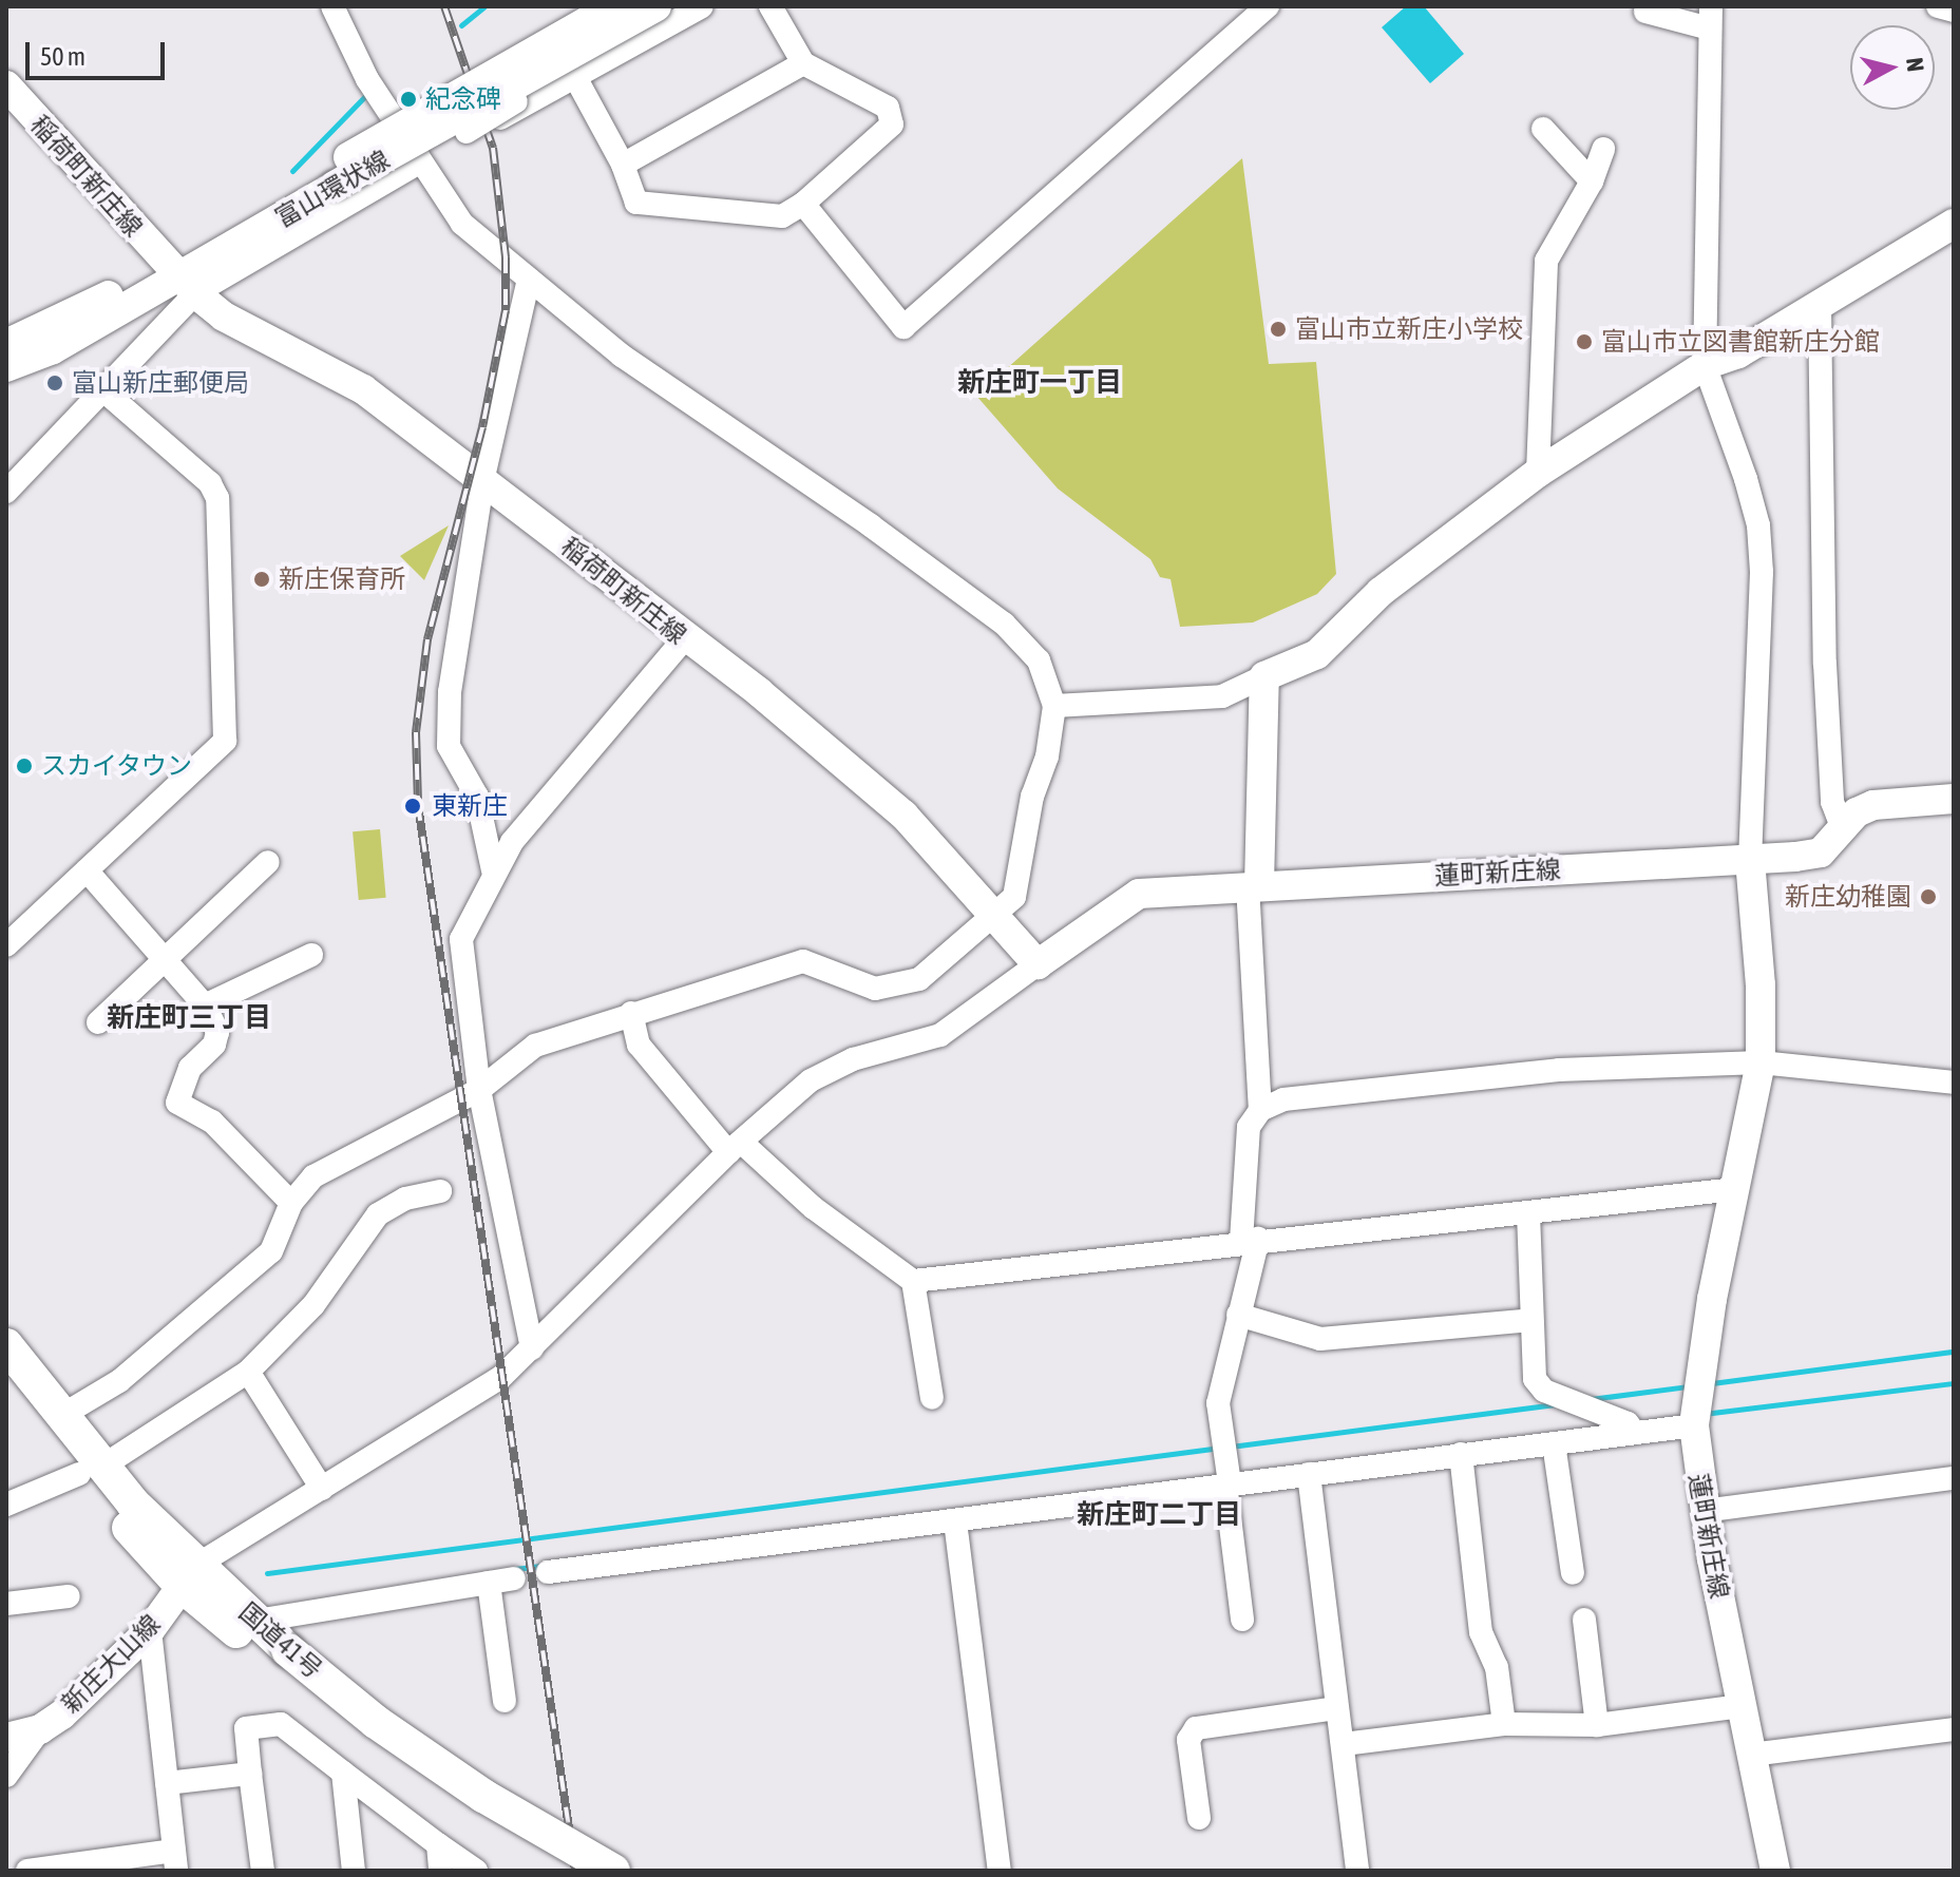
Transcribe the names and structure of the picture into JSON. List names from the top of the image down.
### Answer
{
  "streets": {
    "highway": ["国道41号"],
    "main road": [
      "稲荷町新庄線",
      "富山環状線",
      "蓮町新庄線",
      "新庄大山線"
    ]
  },
  "crossings": [
    ["稲荷町新庄線", "富山環状線"],
    ["国道41号", "新庄大山線"]
  ],
  "districts": ["新庄町一丁目", "新庄町三丁目", "新庄町二丁目"],
  "places": [
    "紀念碑",
    "富山市立新庄小学校",
    "富山市立図書館新庄分館",
    "富山新庄郵便局",
    "新庄保育所",
    "スカイタウン",
    "東新庄",
    "新庄幼稚園"
  ],
  "scale_bar": "50 m",
  "north": "right"
}
